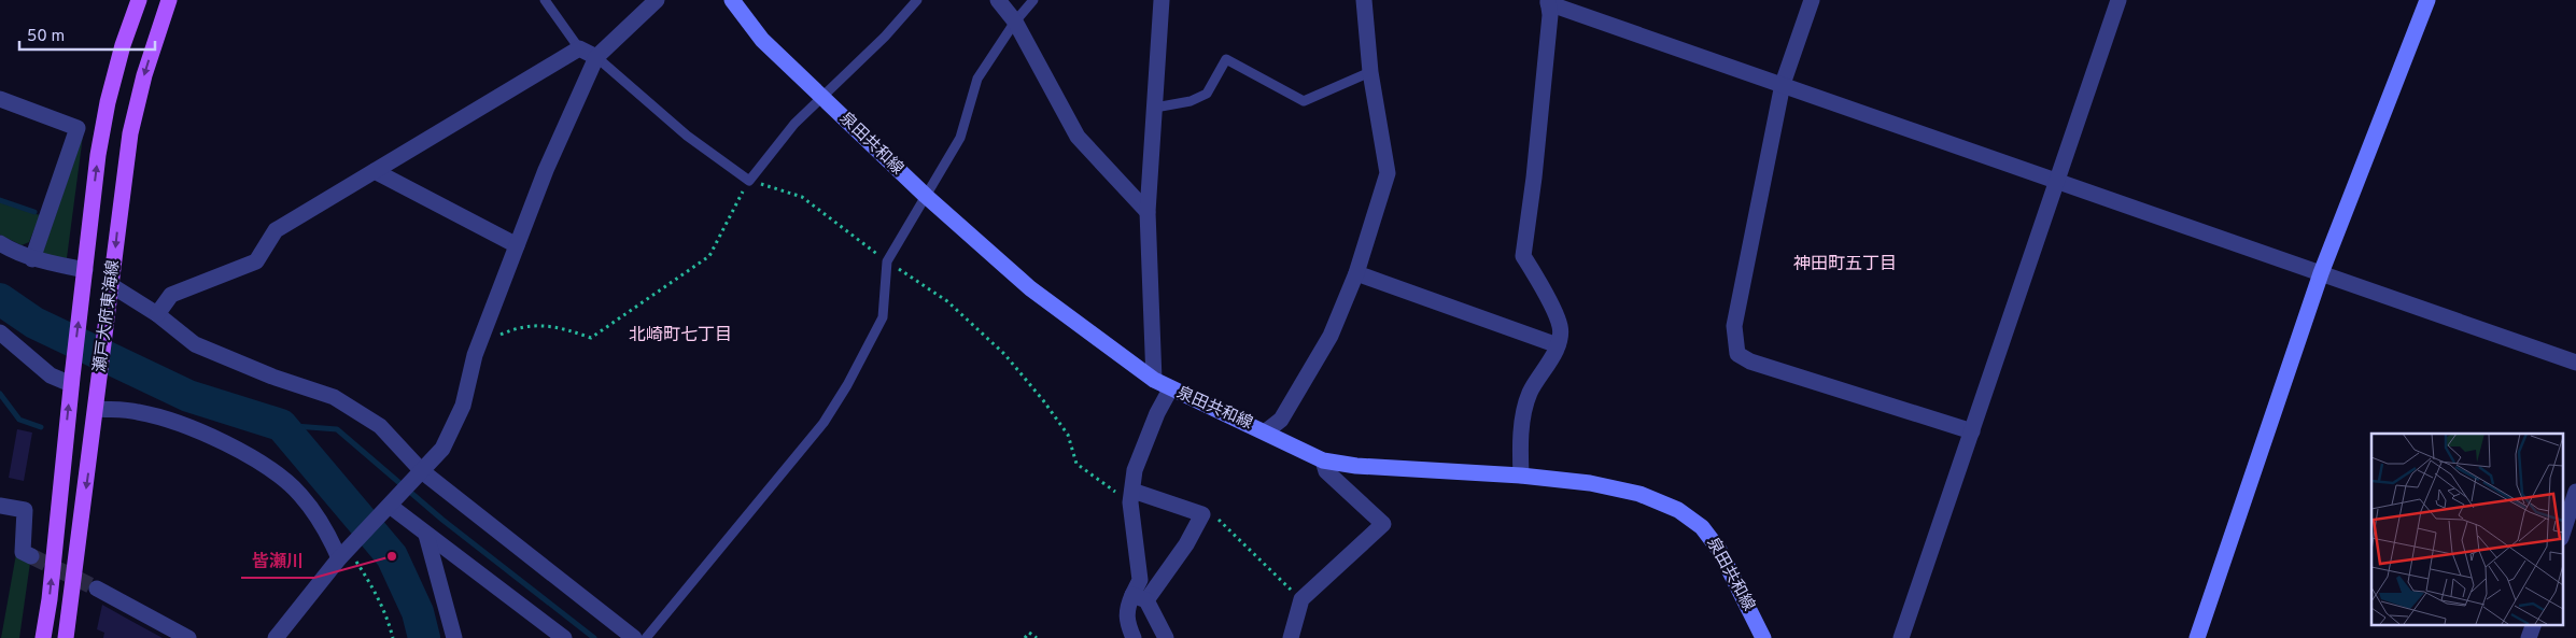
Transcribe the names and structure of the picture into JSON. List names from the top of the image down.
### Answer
{
  "streets": {
    "main road": ["泉田共和線", "瀬戸大府東海線"]
  },
  "districts": ["神田町五丁目", "北崎町七丁目"],
  "places": ["皆瀬川"],
  "scale_bar": "50 m"
}
